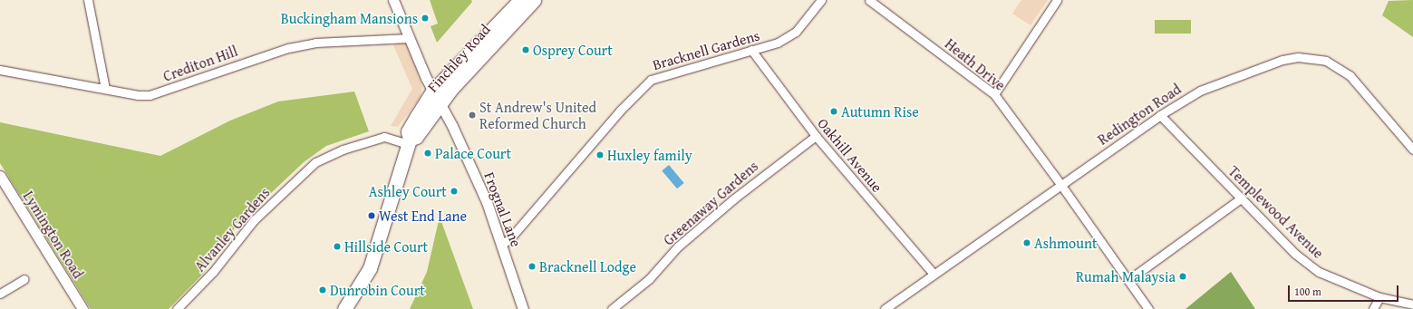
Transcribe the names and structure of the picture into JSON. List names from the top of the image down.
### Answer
{
  "streets": {
    "highway": ["Finchley Road"],
    "street": [
      "Bracknell Gardens",
      "Crediton Hill",
      "Heath Drive",
      "Redington Road",
      "Oakhill Avenue",
      "Greenaway Gardens",
      "Frognal Lane",
      "Templewood Avenue",
      "Alvanley Gardens",
      "Lymington Road"
    ]
  },
  "crossings": [
    ["Bracknell Gardens", "Oakhill Avenue"],
    ["Bracknell Gardens", "Frognal Lane"],
    ["Finchley Road", "Frognal Lane"],
    ["Finchley Road", "Alvanley Gardens"],
    ["Heath Drive", "Redington Road"],
    ["Redington Road", "Oakhill Avenue"],
    ["Redington Road", "Templewood Avenue"],
    ["Oakhill Avenue", "Greenaway Gardens"]
  ],
  "places": [
    "Buckingham Mansions",
    "Osprey Court",
    "Autumn Rise",
    "St Andrew's United Reformed Church",
    "Palace Court",
    "Huxley family",
    "Ashley Court",
    "West End Lane",
    "Ashmount",
    "Hillside Court",
    "Bracknell Lodge",
    "Rumah Malaysia",
    "Dunrobin Court"
  ],
  "scale_bar": "100 m"
}
